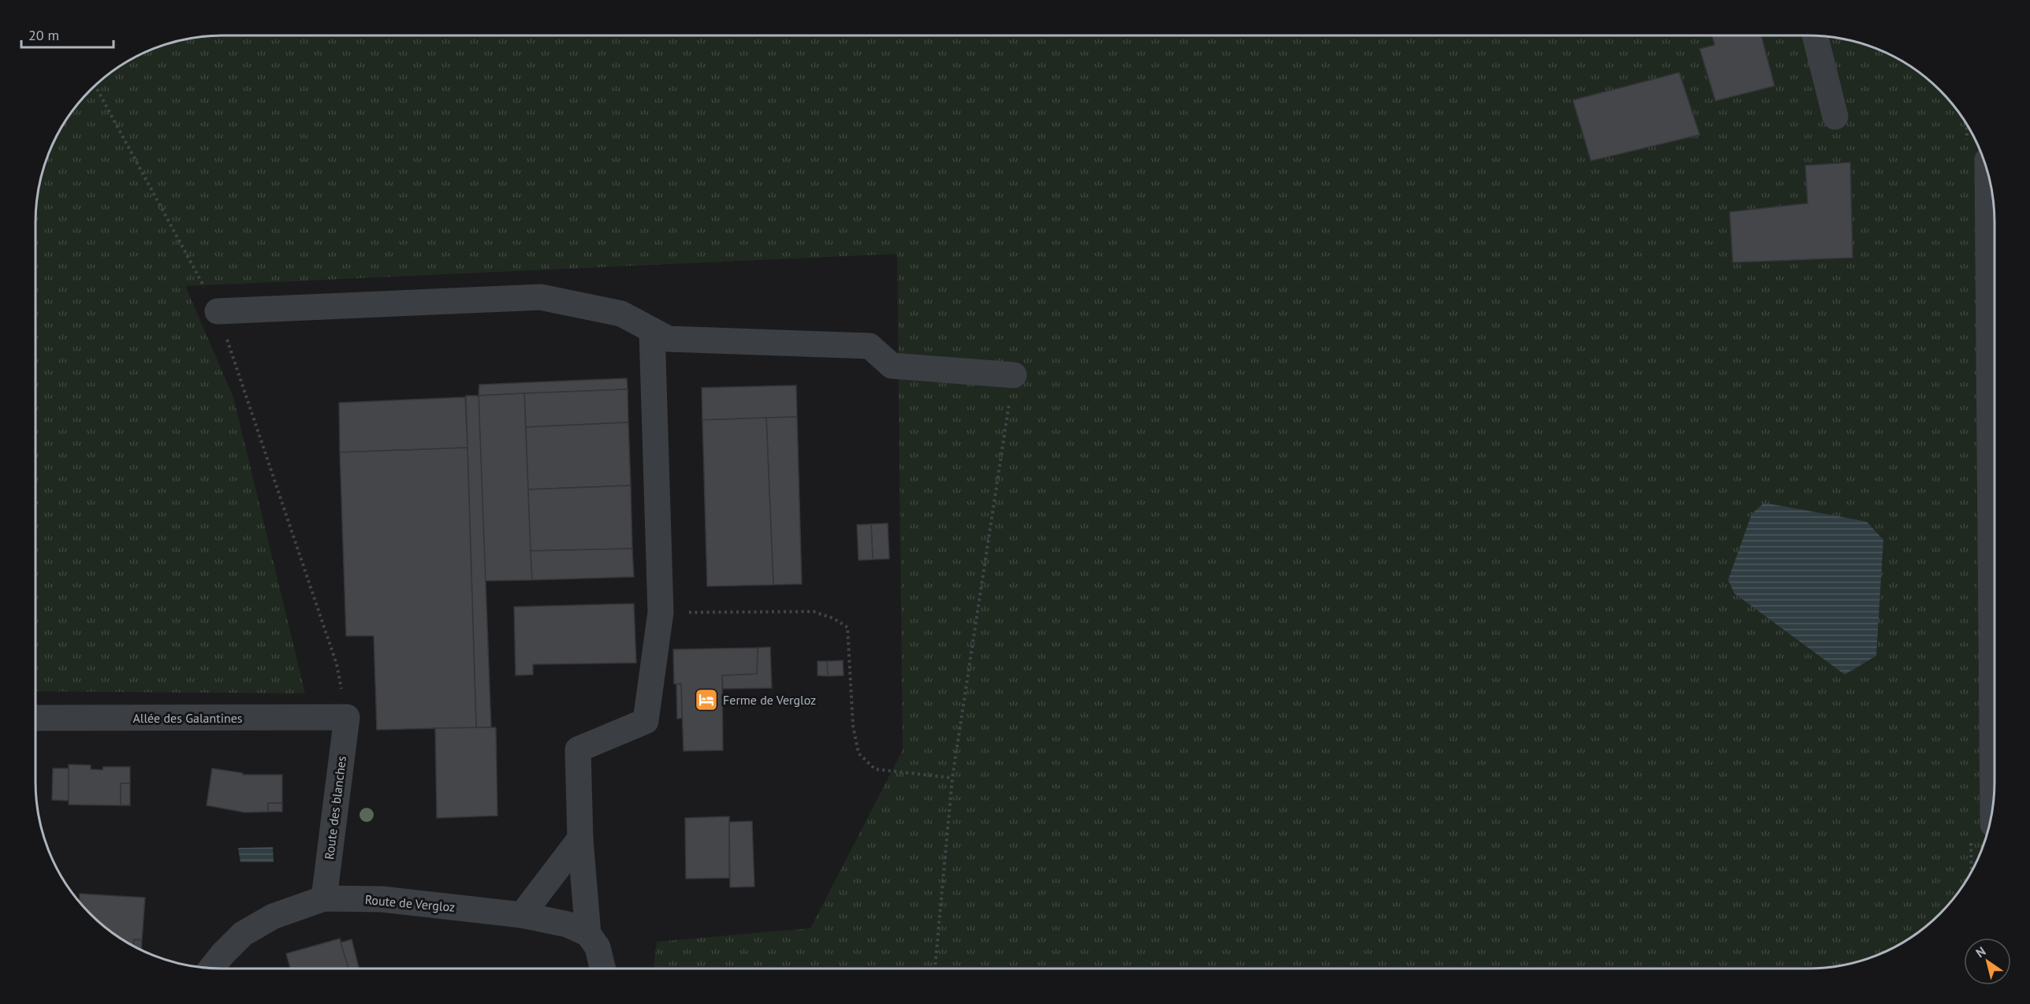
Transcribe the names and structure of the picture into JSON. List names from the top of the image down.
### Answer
{
  "streets": {
    "street": ["Allée des Galantines", "Route des blanches", "Route de Vergloz"]
  },
  "crossings": [
    ["Allée des Galantines", "Route des blanches"],
    ["Route des blanches", "Route de Vergloz"]
  ],
  "places": {
    "hotel": ["Ferme de Vergloz"]
  },
  "scale_bar": "20 m",
  "north": "top left"
}
